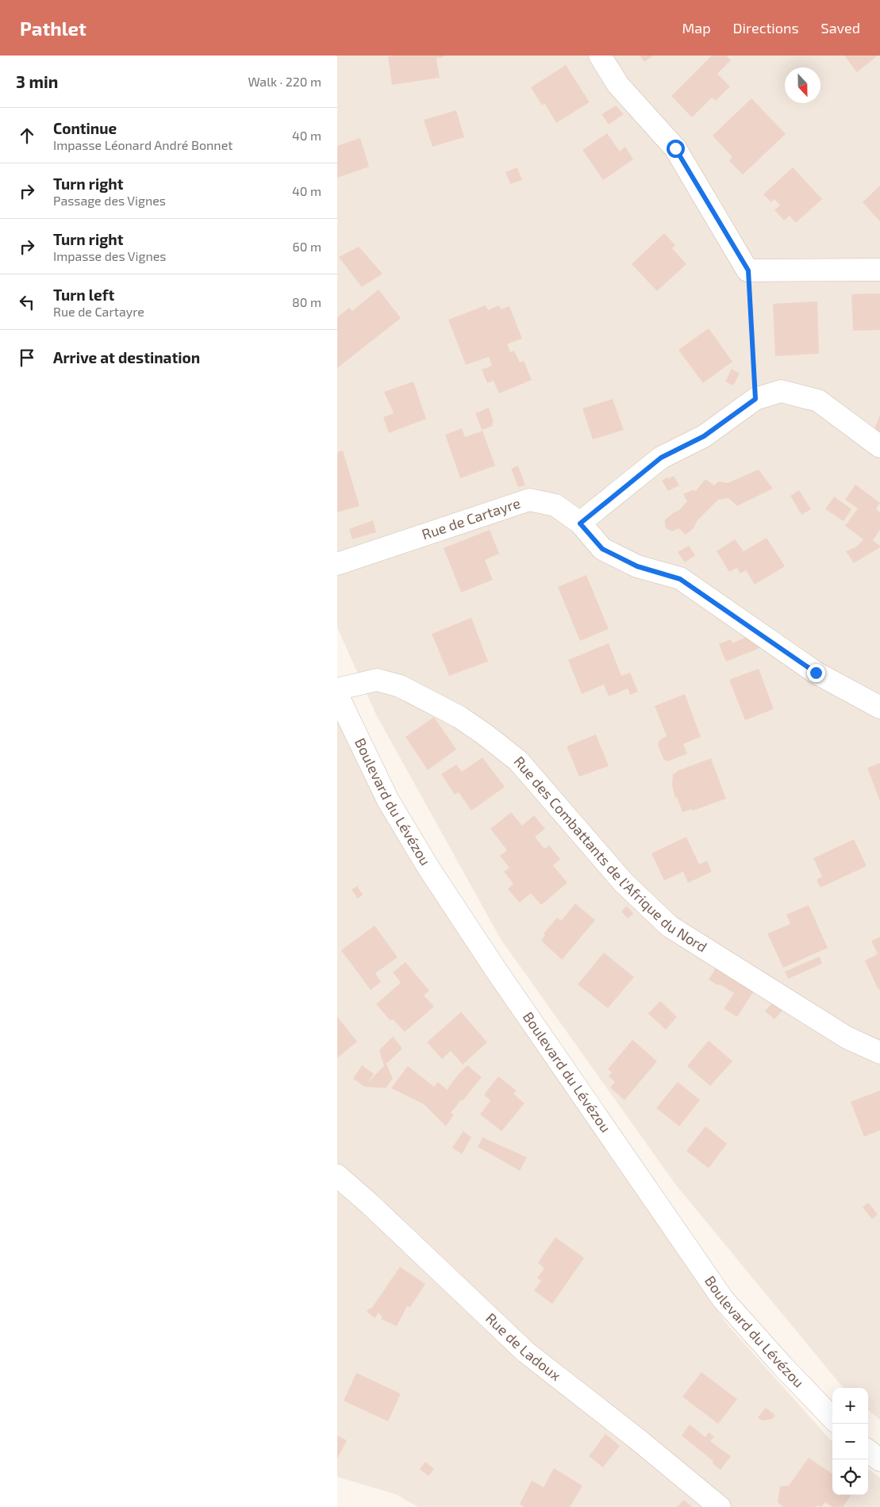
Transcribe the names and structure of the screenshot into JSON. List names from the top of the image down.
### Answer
{
  "streets": {
    "street": [
      "Rue de Cartayre",
      "Boulevard du Lévézou",
      "Rue des Combattants de l'Afrique du Nord",
      "Rue de Ladoux"
    ]
  },
  "north": "bottom",
  "page": {
    "header": "Pathlet",
    "nav": ["Map", "Directions", "Saved"],
    "heading": ["3 min", "Walk · 220 m"],
    "list": [
      ["Continue", "Impasse Léonard André Bonnet", "40 m"],
      ["Turn right", "Passage des Vignes", "40 m"],
      ["Turn right", "Impasse des Vignes", "60 m"],
      ["Turn left", "Rue de Cartayre", "80 m"],
      "Arrive at destination"
    ],
    "map_buttons": ["+", "−"]
  }
}
